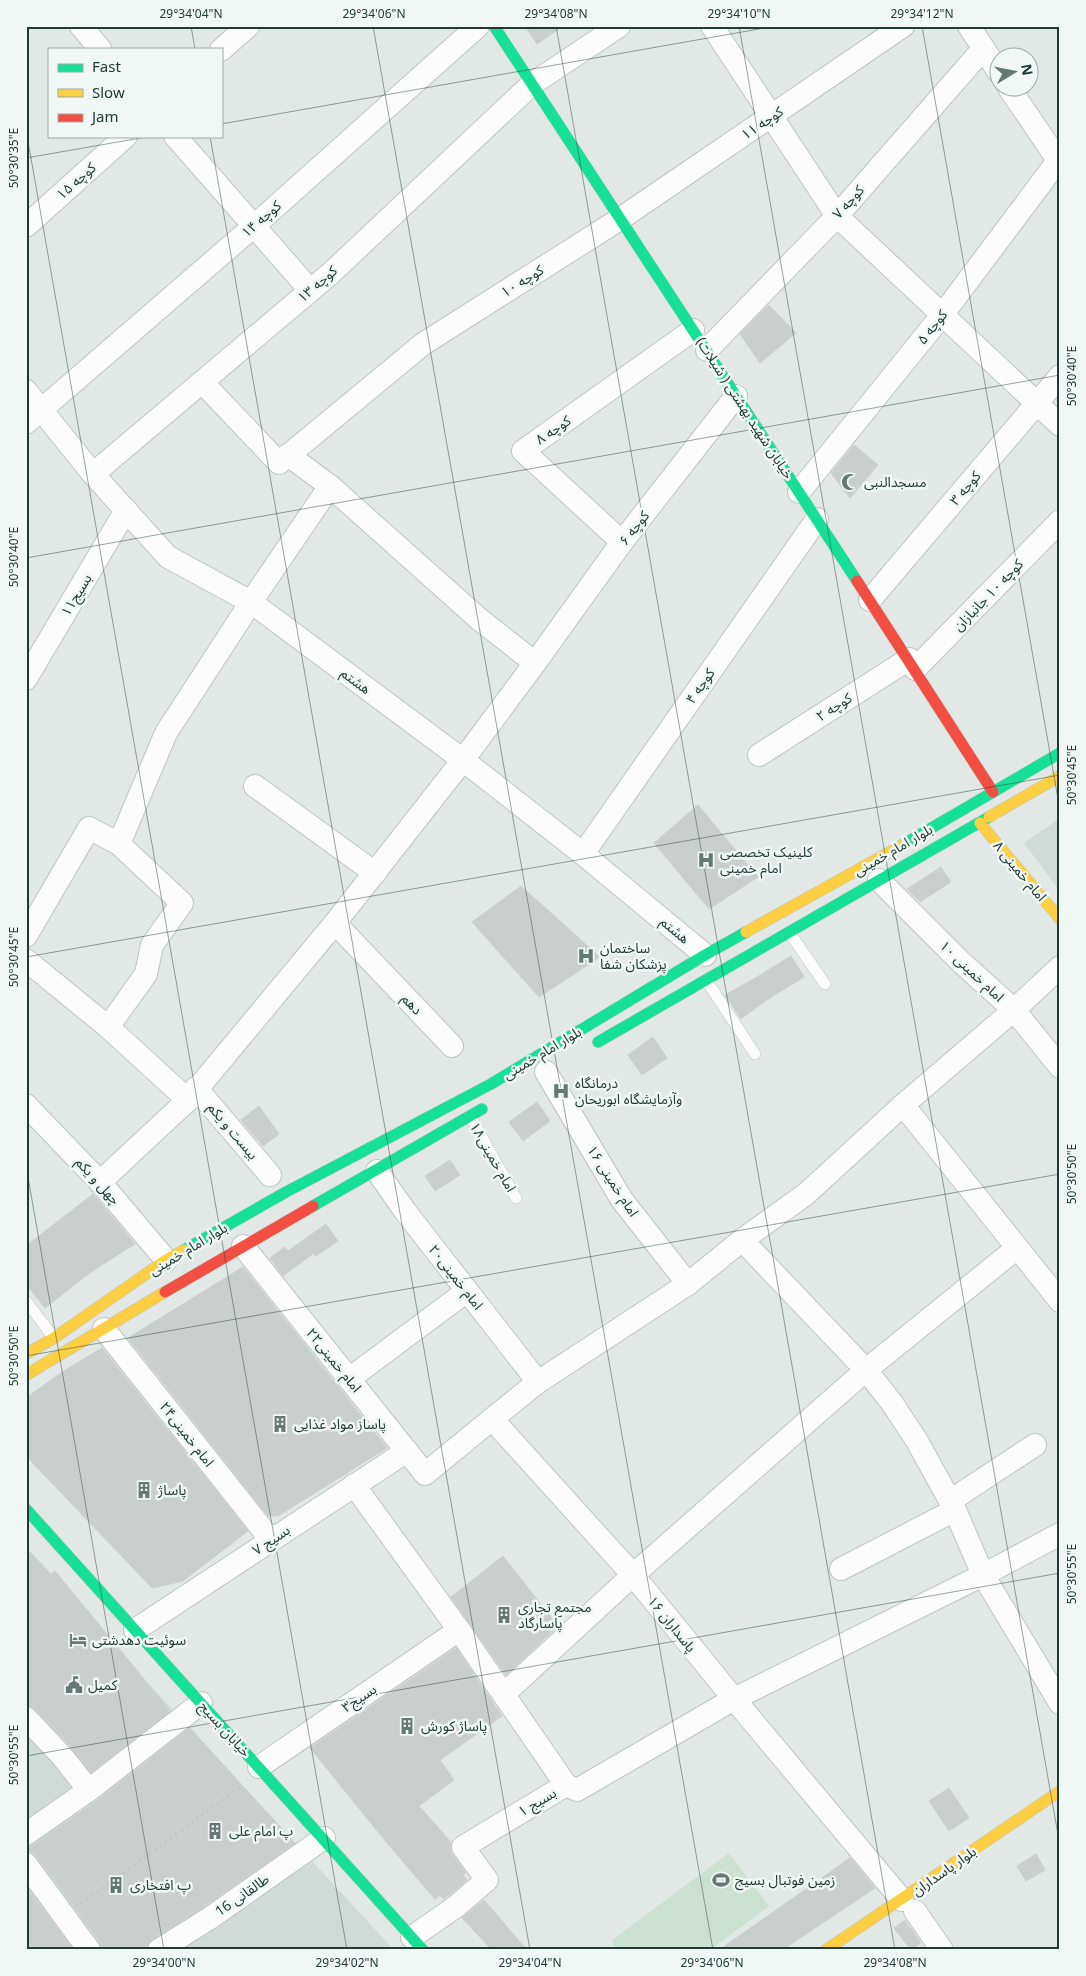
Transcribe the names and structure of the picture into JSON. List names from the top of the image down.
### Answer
{
  "streets": {
    "main road": [
      "خیابان شهید بهشتی ( شیلات)",
      "بلوار امام خمینی",
      "امام خمینی ۸",
      "خیابان بسیج",
      "بلوار پاسداران"
    ],
    "street": [
      "کوچه ۱۱",
      "کوچه ۱۵",
      "کوچه ۷",
      "کوچه ۱۴",
      "کوچه ۱۰",
      "کوچه ۱۳",
      "کوچه ۵",
      "کوچه ۸",
      "کوچه ۳",
      "کوچه ۶",
      "بسیج۱۱",
      "کوچه ۱۰ جانبازان",
      "هشتم",
      "کوچه ۴",
      "کوچه ۲",
      "امام خمینی ۱۰",
      "دهم",
      "بیست و یکم",
      "چهل و یکم",
      "امام خمینی ۱۶",
      "امام خمینی۲۰",
      "امام خمینی۲۲",
      "امام خمینی۲۴",
      "بسیج ۷",
      "پاسداران ۱۶",
      "بسیج۳",
      "بسیج ۱",
      "طالقانی 16"
    ],
    "lane": ["امام خمینی۱۸"]
  },
  "crossings": [
    ["کوچه ۱۱", "کوچه ۱۰"],
    ["کوچه ۱۱", "خیابان شهید بهشتی ( شیلات)"],
    ["کوچه ۷", "خیابان شهید بهشتی ( شیلات)"],
    ["کوچه ۱۴", "هشتم"],
    ["کوچه ۱۰", "خیابان شهید بهشتی ( شیلات)"],
    ["کوچه ۱۳", "خیابان شهید بهشتی ( شیلات)"],
    ["کوچه ۱۳", "هشتم"],
    ["کوچه ۵", "خیابان شهید بهشتی ( شیلات)"],
    ["خیابان شهید بهشتی ( شیلات)", "کوچه ۸"],
    ["خیابان شهید بهشتی ( شیلات)", "کوچه ۳"],
    ["خیابان شهید بهشتی ( شیلات)", "کوچه ۶"],
    ["خیابان شهید بهشتی ( شیلات)", "کوچه ۱۰ جانبازان"],
    ["خیابان شهید بهشتی ( شیلات)", "کوچه ۴"],
    ["خیابان شهید بهشتی ( شیلات)", "کوچه ۲"],
    ["خیابان شهید بهشتی ( شیلات)", "بلوار امام خمینی"],
    ["کوچه ۸", "کوچه ۶"],
    ["کوچه ۶", "هشتم"],
    ["کوچه ۶", "دهم"],
    ["کوچه ۶", "بیست و یکم"],
    ["کوچه ۶", "چهل و یکم"],
    ["بسیج۱۱", "هشتم"],
    ["کوچه ۱۰ جانبازان", "کوچه ۲"],
    ["هشتم", "کوچه ۴"],
    ["هشتم", "بلوار امام خمینی"],
    ["بلوار امام خمینی", "امام خمینی ۸"],
    ["بلوار امام خمینی", "امام خمینی ۱۰"],
    ["بلوار امام خمینی", "امام خمینی۱۸"],
    ["بلوار امام خمینی", "چهل و یکم"],
    ["بلوار امام خمینی", "امام خمینی۲۰"],
    ["بلوار امام خمینی", "امام خمینی۲۲"],
    ["بلوار امام خمینی", "امام خمینی۲۴"],
    ["امام خمینی۲۲", "بسیج ۷"],
    ["امام خمینی۲۲", "پاسداران ۱۶"],
    ["امام خمینی۲۴", "بسیج ۷"],
    ["بسیج ۷", "خیابان بسیج"],
    ["بسیج ۷", "بسیج ۱"],
    ["پاسداران ۱۶", "بلوار پاسداران"],
    ["بسیج۳", "خیابان بسیج"],
    ["بسیج۳", "بسیج ۱"],
    ["خیابان بسیج", "بسیج ۱"],
    ["خیابان بسیج", "طالقانی 16"]
  ],
  "places": {
    "mosque": ["مسجدالنبی"],
    "hospital": ["کلینیک تخصصی امام خمینی", "ساختمان پزشکان شفا", "درمانگاه وآزمایشگاه ابوریحان"],
    "building": [
      "پاساز مواد غذایی",
      "پاساژ",
      "مجتمع تجاری پاسارگاد",
      "پاساژ کورش",
      "پ امام علی",
      "پ افتخاری"
    ],
    "hotel": ["سوئیت دهدشتی"],
    "public building": ["کمیل"],
    "sports": ["زمین فوتبال بسیج"]
  },
  "legend": ["Fast", "Slow", "Jam"],
  "north": "right",
  "coordinates": [
    "29°34'04\"N",
    "29°34'06\"N",
    "29°34'08\"N",
    "29°34'10\"N",
    "29°34'12\"N",
    "50°30'35\"E",
    "50°30'40\"E",
    "50°30'45\"E",
    "50°30'50\"E",
    "50°30'55\"E",
    "29°34'00\"N",
    "29°34'02\"N"
  ]
}
